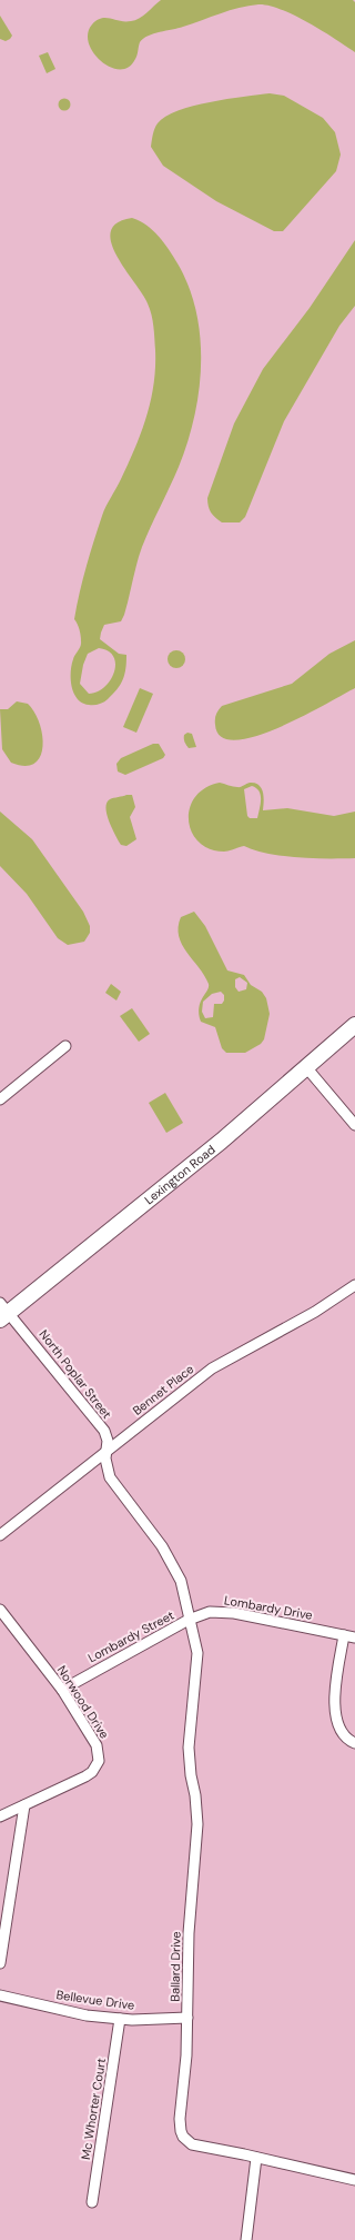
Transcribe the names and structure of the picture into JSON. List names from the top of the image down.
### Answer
{
  "streets": {
    "main road": ["Lexington Road"],
    "street": [
      "North Poplar Street",
      "Bennet Place",
      "Lombardy Drive",
      "Lombardy Street",
      "Norwood Drive",
      "Ballard Drive",
      "Bellevue Drive",
      "Mc Whorter Court"
    ]
  },
  "crossings": [
    ["Lexington Road", "North Poplar Street"],
    ["North Poplar Street", "Bennet Place"],
    ["North Poplar Street", "Lombardy Drive"],
    ["North Poplar Street", "Lombardy Street"],
    ["North Poplar Street", "Ballard Drive"],
    ["Lombardy Drive", "Lombardy Street"],
    ["Lombardy Drive", "Ballard Drive"],
    ["Lombardy Street", "Norwood Drive"],
    ["Lombardy Street", "Ballard Drive"],
    ["Ballard Drive", "Bellevue Drive"],
    ["Bellevue Drive", "Mc Whorter Court"]
  ]
}
